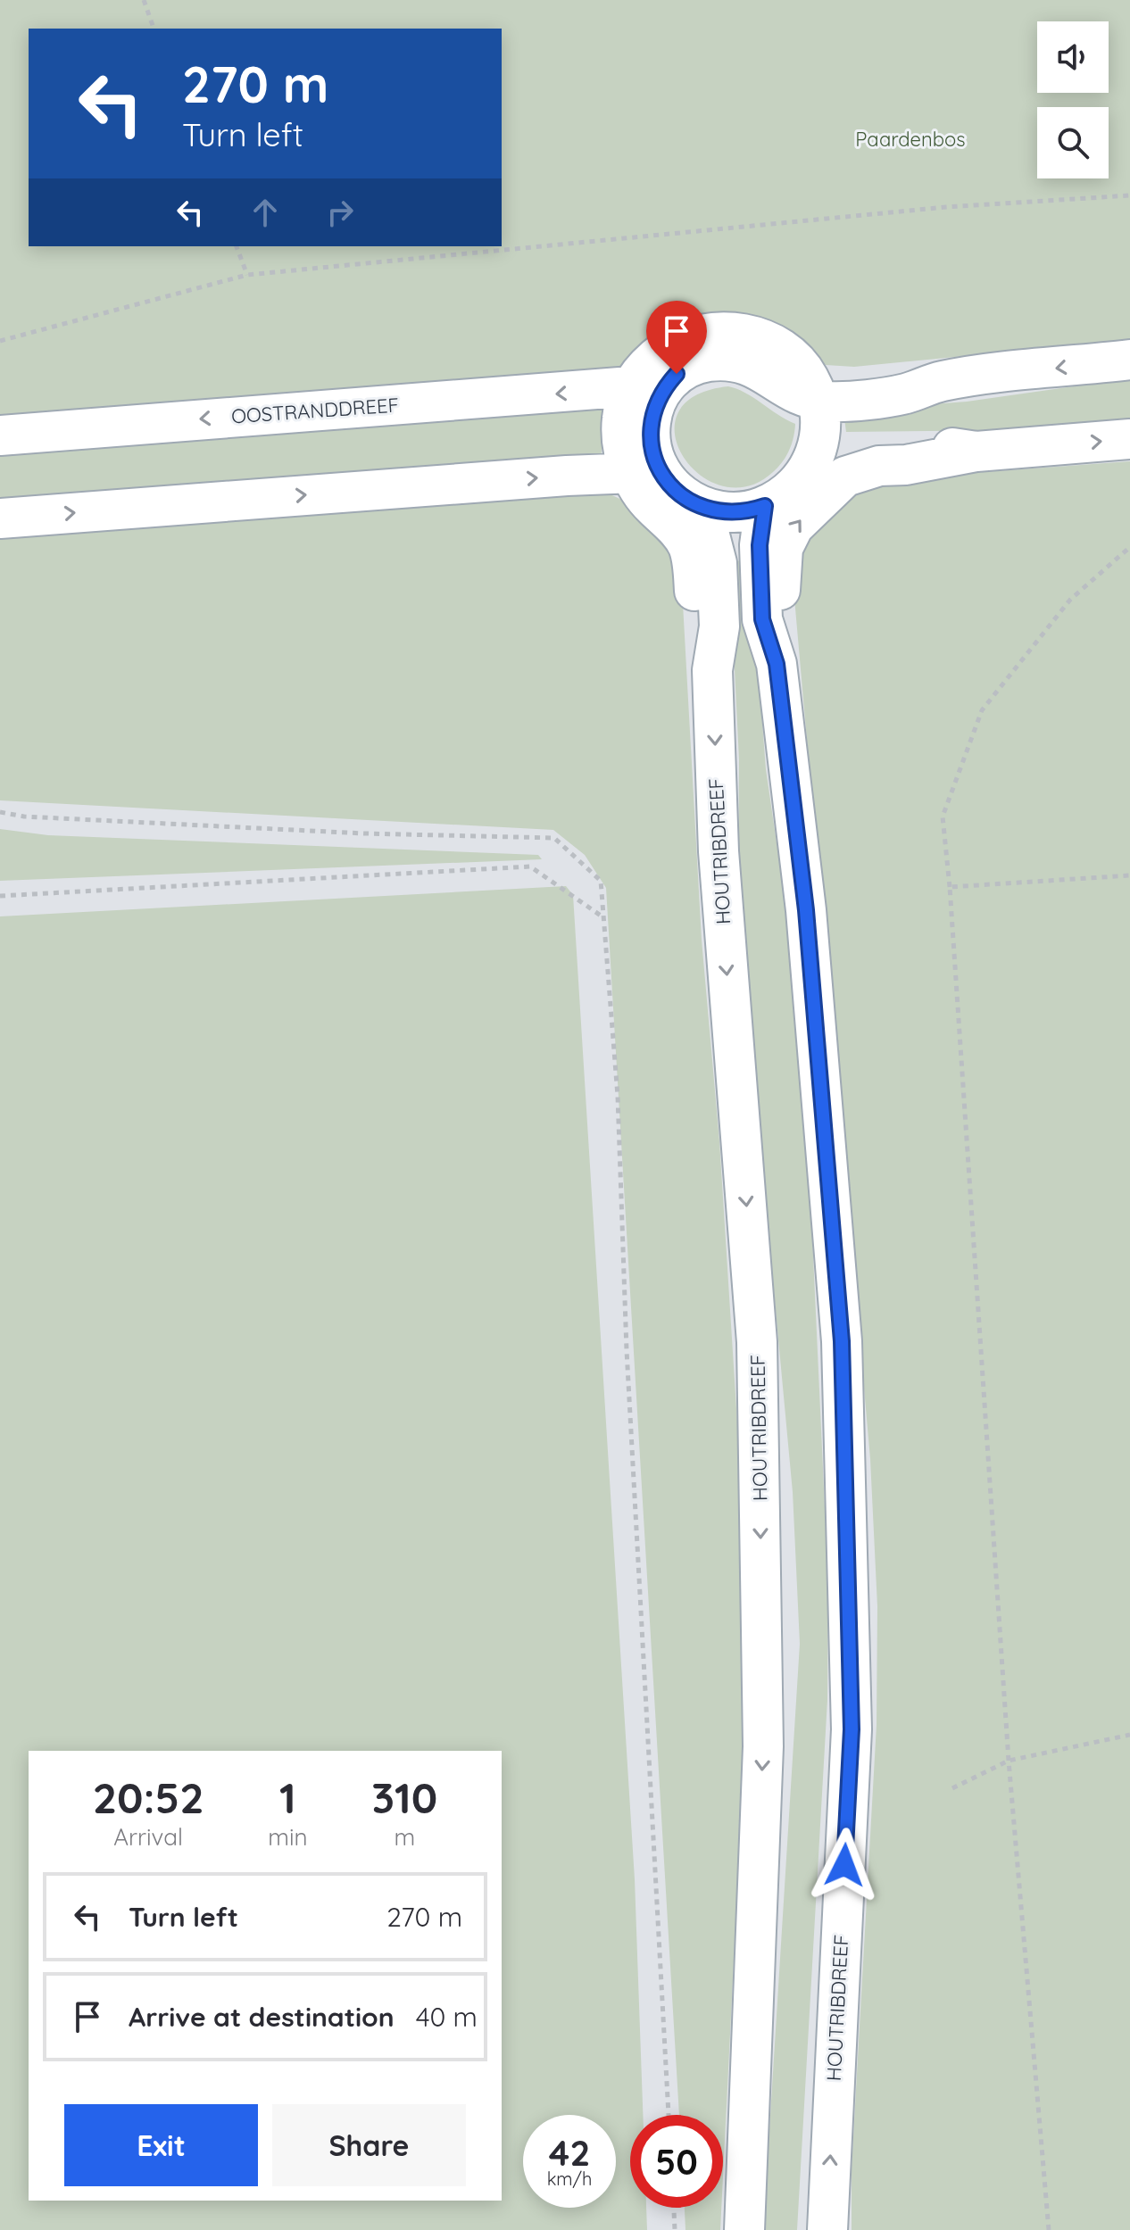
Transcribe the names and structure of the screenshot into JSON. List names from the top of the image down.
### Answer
{
  "streets": {
    "main road": ["OOSTRANDDREEF", "HOUTRIBDREEF"]
  },
  "parks": ["Paardenbos"],
  "page": {
    "turn": ["270 m", "Turn left"],
    "eta": [
      "20:52",
      "Arrival",
      "1",
      "min",
      "310",
      "m"
    ],
    "list": [
      {
        "name": "Turn left",
        "value": "270 m"
      },
      {
        "name": "Arrive at destination",
        "value": "40 m"
      }
    ],
    "buttons": ["Exit", "Share"],
    "speed": "42 km/h",
    "limit": "50"
  }
}
